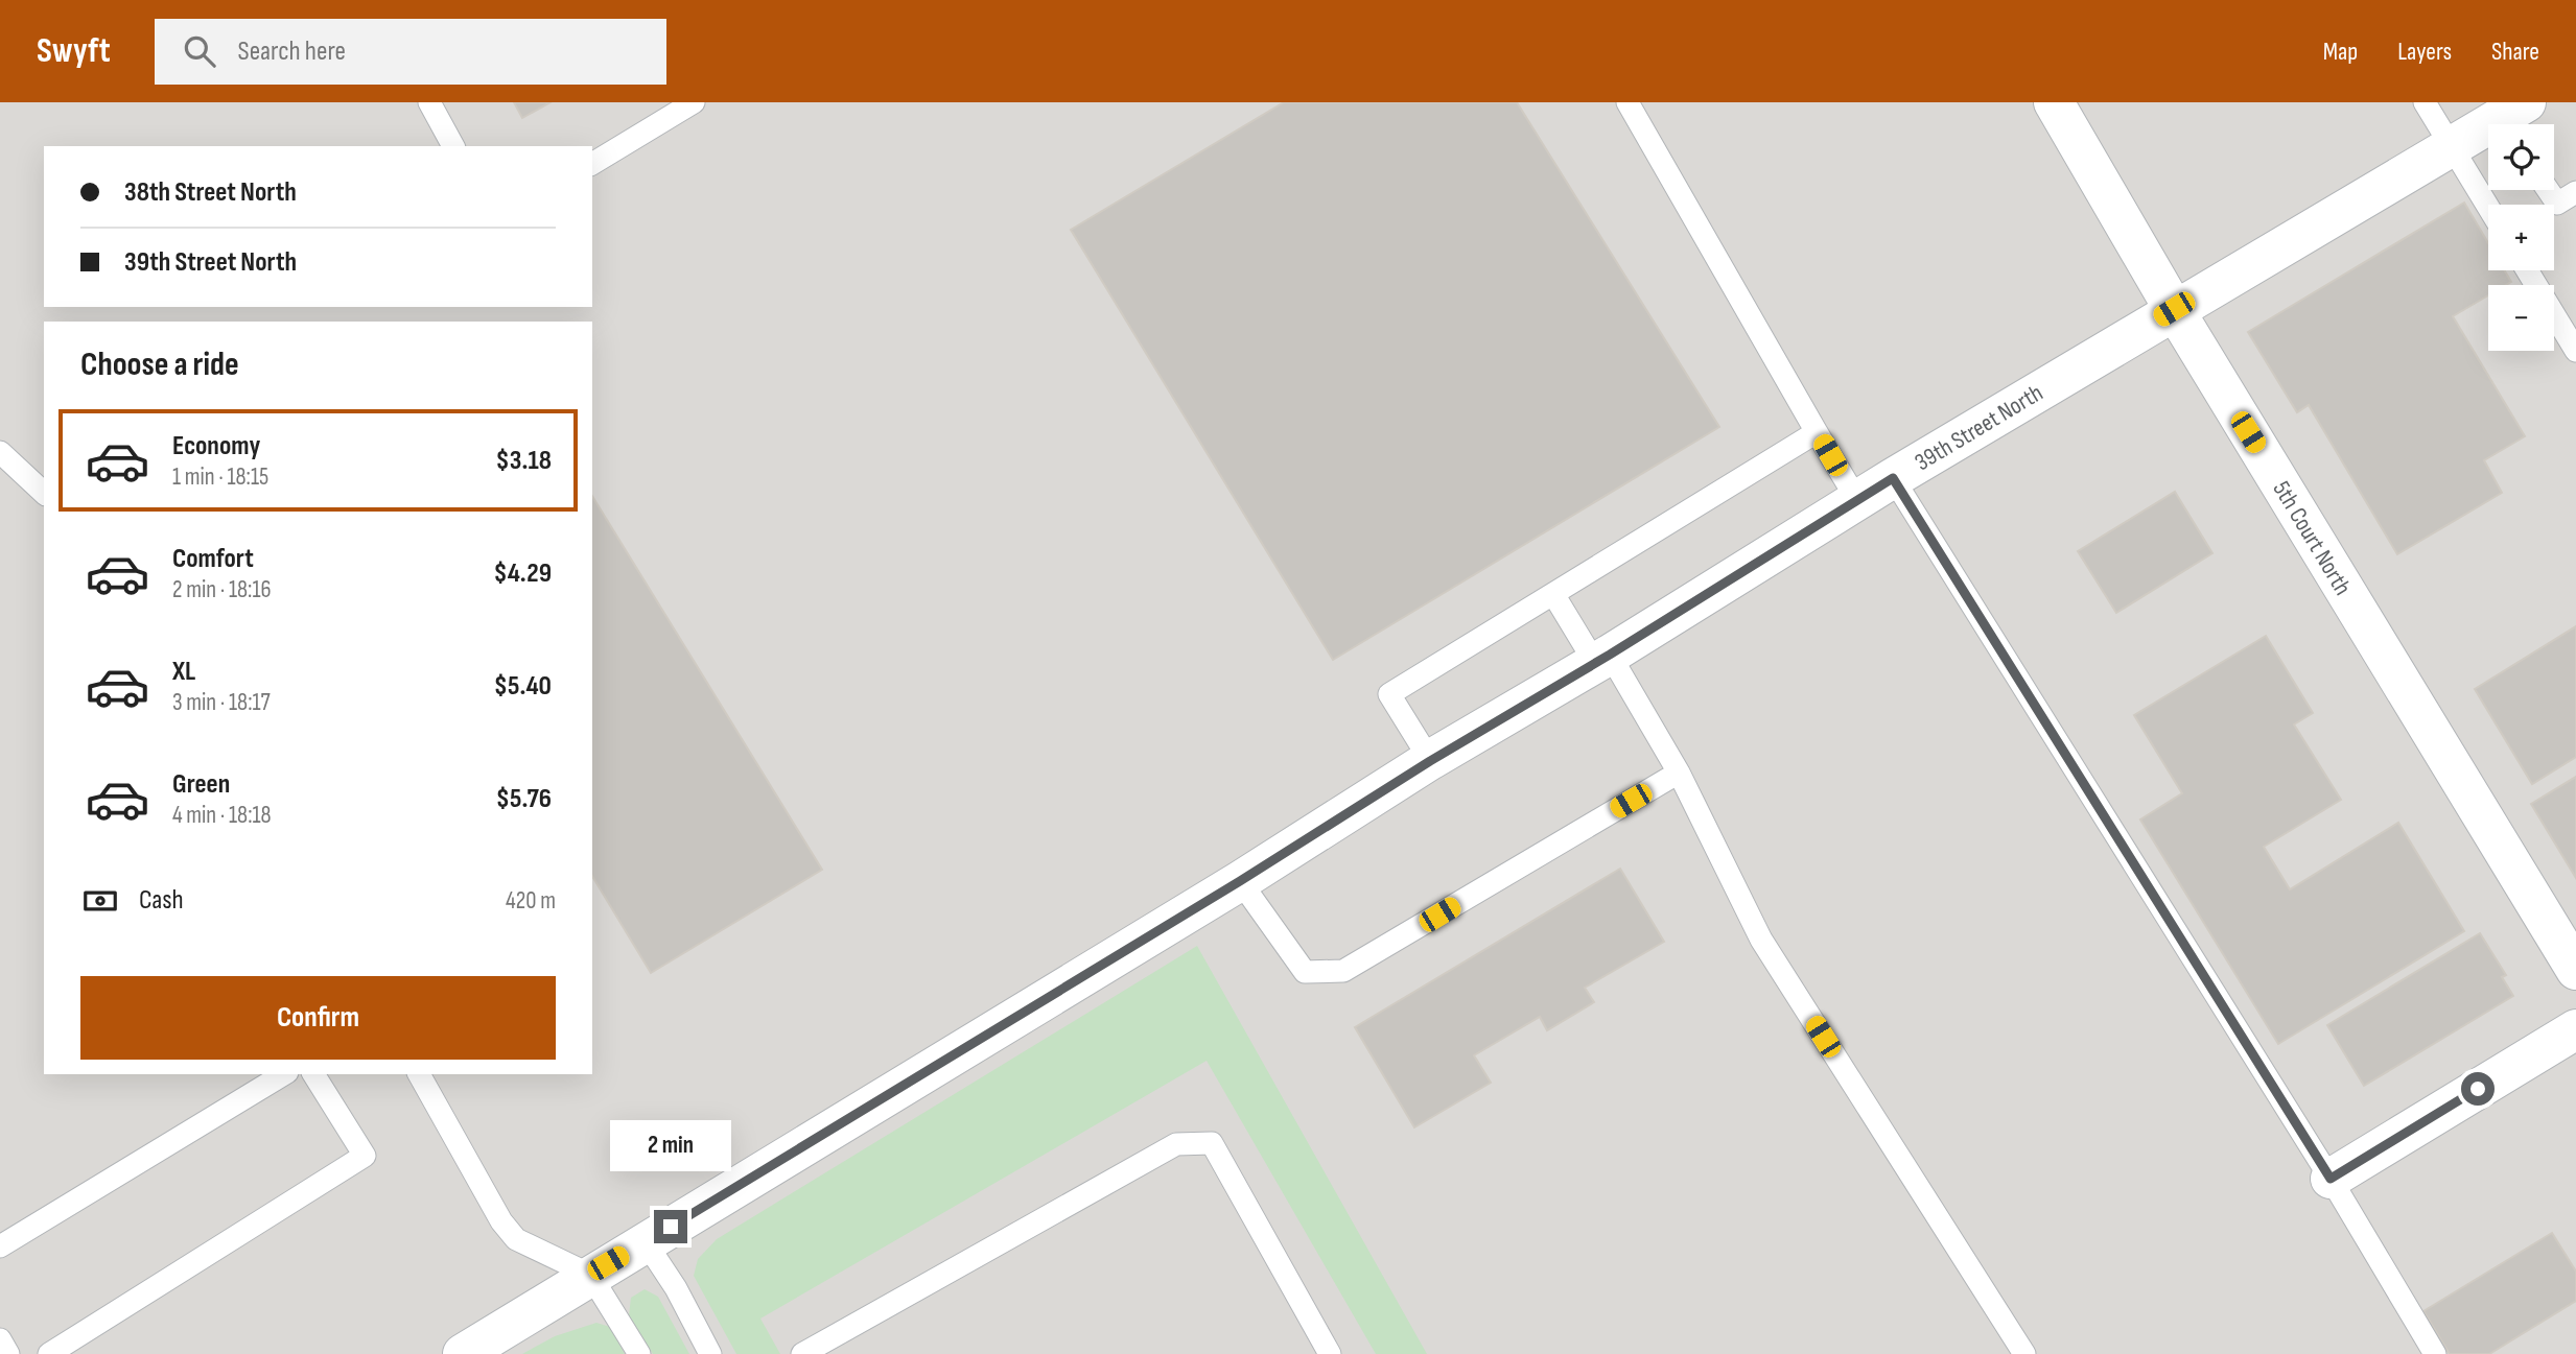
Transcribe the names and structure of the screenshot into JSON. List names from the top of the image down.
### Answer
{
  "streets": {
    "street": ["39th Street North", "5th Court North"]
  },
  "crossings": [
    ["39th Street North", "5th Court North"]
  ],
  "page": {
    "header": "Swyft",
    "search": "Search here",
    "nav": ["Map", "Layers", "Share"],
    "map_buttons": ["+", "−"],
    "banner": ["38th Street North", "39th Street North"],
    "heading": "Choose a ride",
    "list": [
      {
        "name": "Economy",
        "note": "1 min · 18:15",
        "value": "$3.18"
      },
      {
        "name": "Comfort",
        "note": "2 min · 18:16",
        "value": "$4.29"
      },
      {
        "name": "XL",
        "note": "3 min · 18:17",
        "value": "$5.40"
      },
      {
        "name": "Green",
        "note": "4 min · 18:18",
        "value": "$5.76"
      }
    ],
    "pay": ["Cash", "420 m"],
    "buttons": "Confirm",
    "bubble": "2 min"
  }
}
